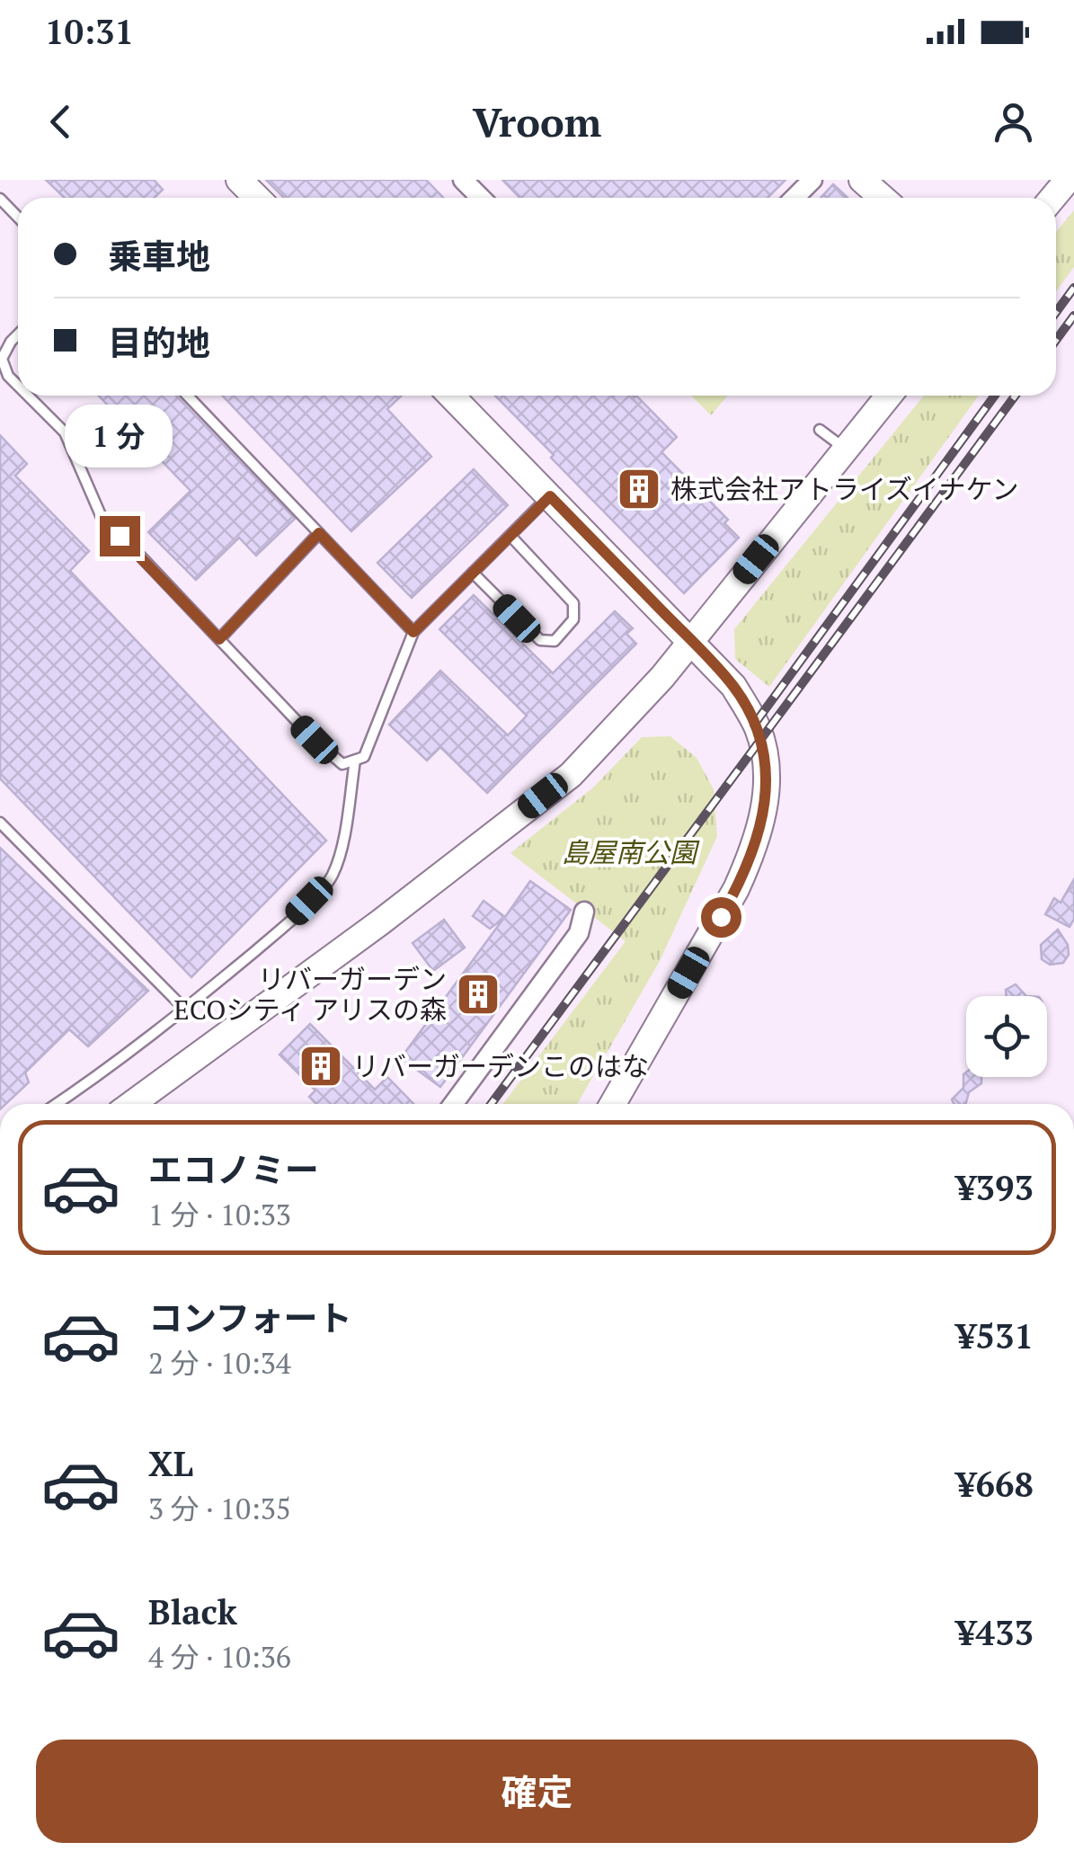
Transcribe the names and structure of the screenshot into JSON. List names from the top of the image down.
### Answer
{
  "parks": ["島屋南公園"],
  "places": {
    "building": ["株式会社アトライズイナケン", "リバーガーデン ECOシティ アリスの森", "リバーガーデンこのはな"]
  },
  "page": {
    "status": "10:31",
    "header": "Vroom",
    "banner": ["乗車地", "目的地"],
    "bubble": "1 分",
    "list": [
      {
        "name": "エコノミー",
        "note": "1 分 · 10:33",
        "value": "¥393"
      },
      {
        "name": "コンフォート",
        "note": "2 分 · 10:34",
        "value": "¥531"
      },
      {
        "name": "XL",
        "note": "3 分 · 10:35",
        "value": "¥668"
      },
      {
        "name": "Black",
        "note": "4 分 · 10:36",
        "value": "¥433"
      }
    ],
    "buttons": "確定"
  }
}
